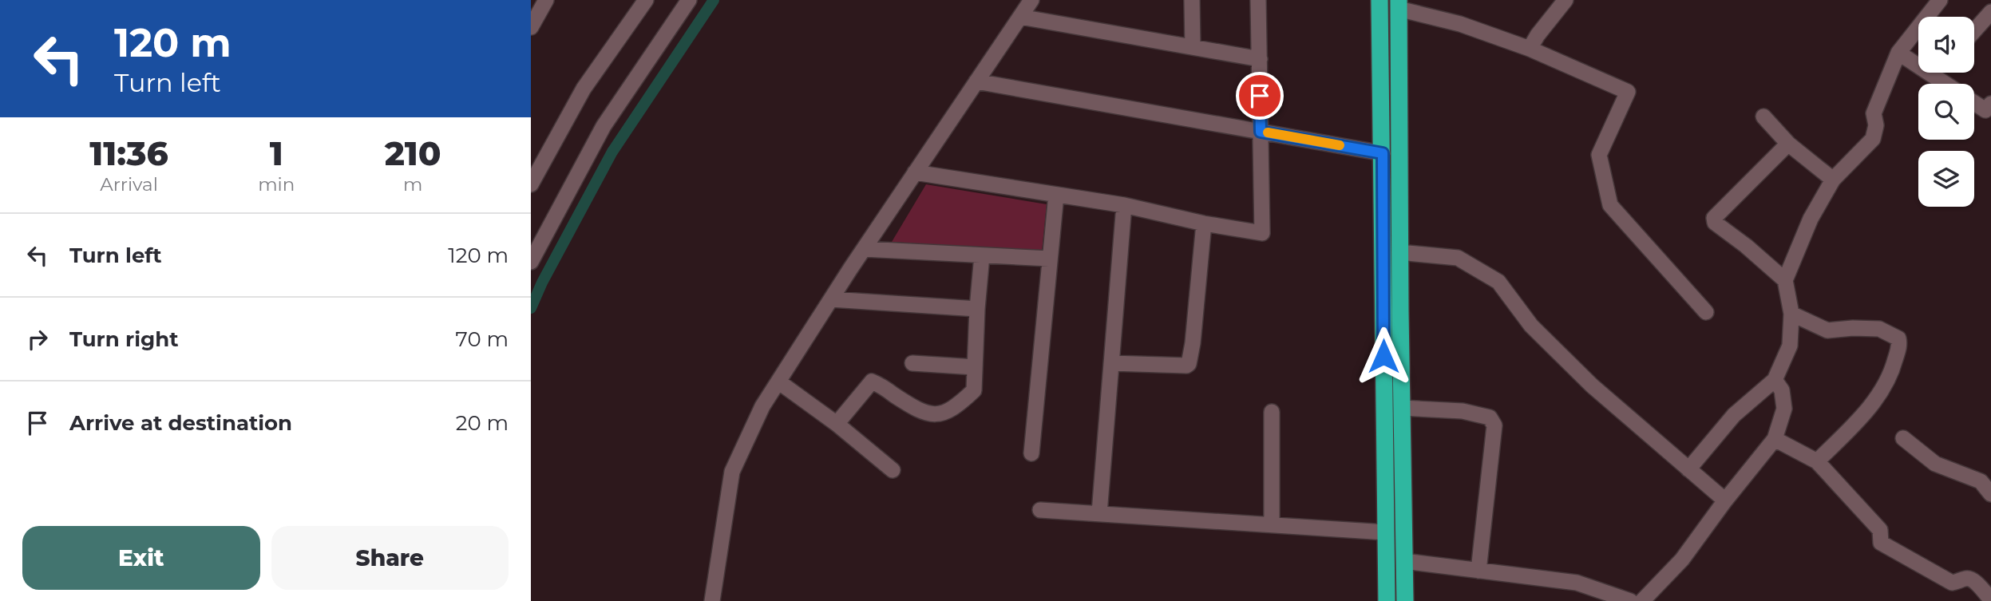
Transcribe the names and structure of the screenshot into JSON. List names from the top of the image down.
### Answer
{
  "page": {
    "turn": ["120 m", "Turn left"],
    "eta": [
      "11:36",
      "Arrival",
      "1",
      "min",
      "210",
      "m"
    ],
    "list": [
      {
        "name": "Turn left",
        "value": "120 m"
      },
      {
        "name": "Turn right",
        "value": "70 m"
      },
      {
        "name": "Arrive at destination",
        "value": "20 m"
      }
    ],
    "buttons": ["Exit", "Share"]
  }
}
